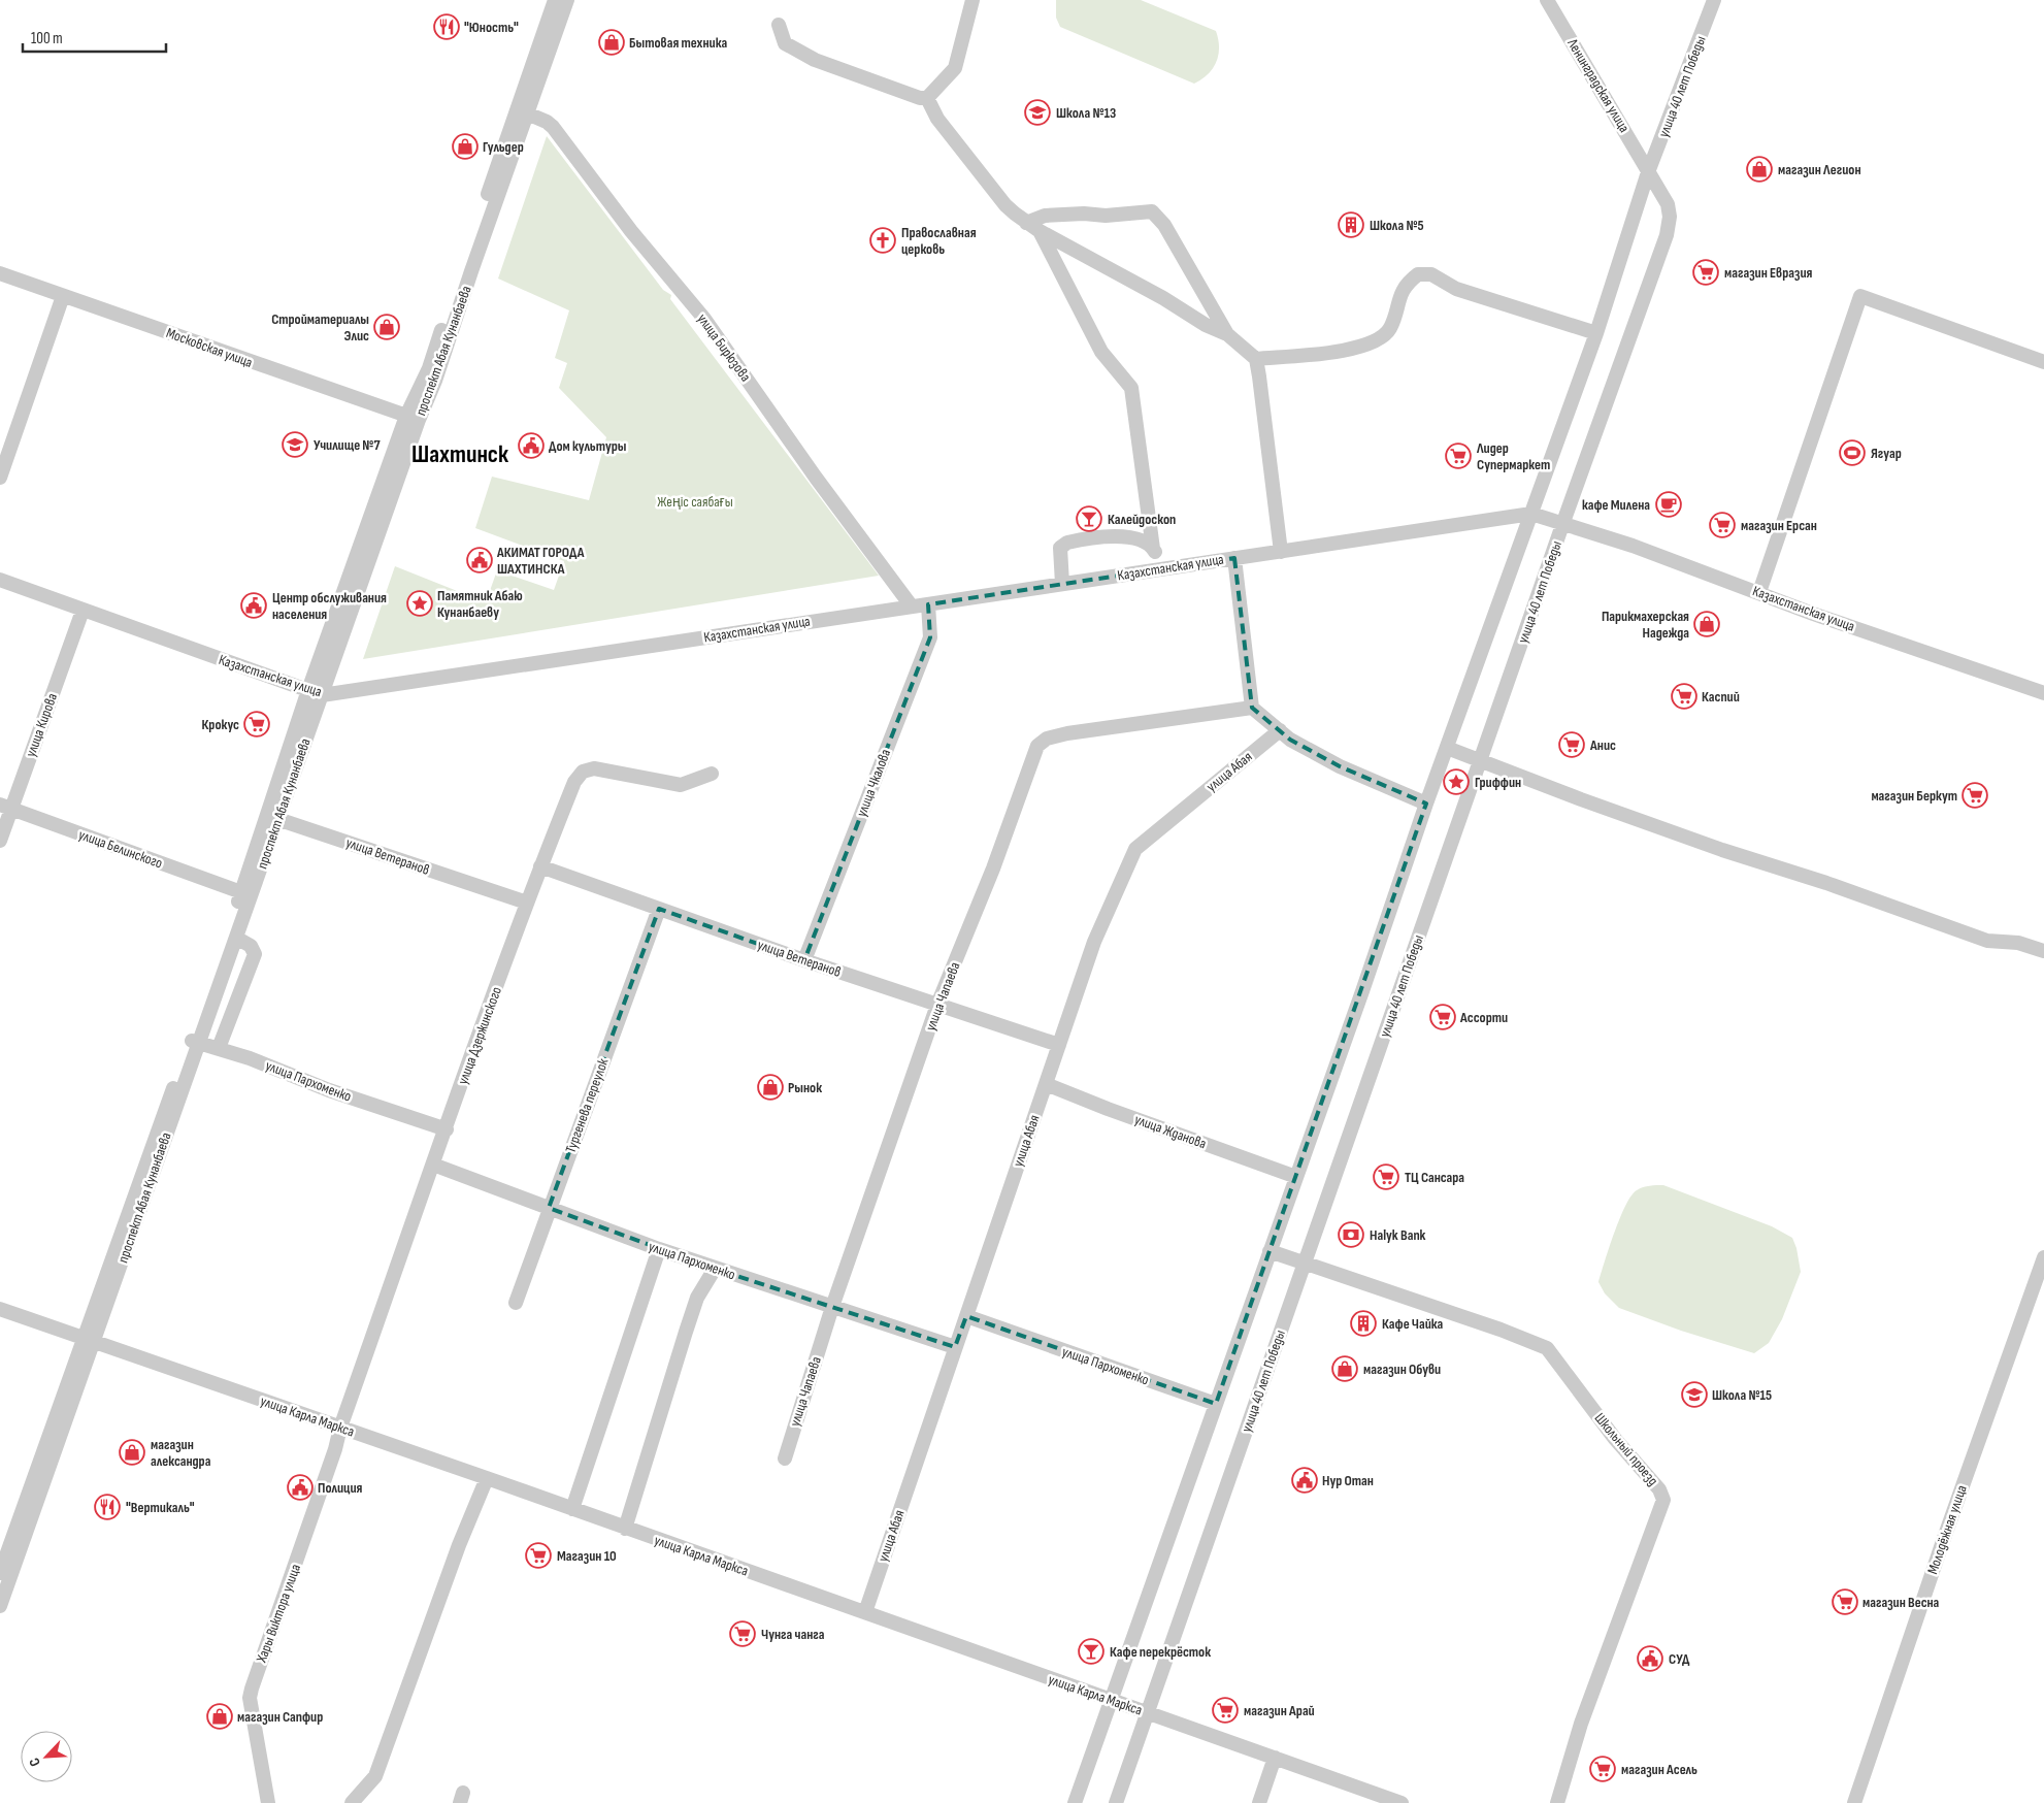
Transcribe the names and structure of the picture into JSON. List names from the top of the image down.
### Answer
{
  "streets": {
    "street": [
      "Ленинградская улица",
      "улица 40 лет Победы",
      "Московская улица",
      "улица Бирюзова",
      "проспект Абая Кунанбаева",
      "Казахстанская улица",
      "улица Кирова",
      "улица Абая",
      "улица Чкалова",
      "улица Белинского",
      "улица Ветеранов",
      "улица Чапаева",
      "улица Дзержинского",
      "улица Пархоменко",
      "Тургенева переулок",
      "улица Жданова",
      "улица Карла Маркса",
      "Школьный проезд",
      "Молодёжная улица",
      "Хары Виктора улица"
    ]
  },
  "crossings": [
    ["Ленинградская улица", "улица 40 лет Победы"],
    ["улица 40 лет Победы", "Казахстанская улица"],
    ["улица 40 лет Победы", "улица Пархоменко"],
    ["улица 40 лет Победы", "улица Жданова"],
    ["улица 40 лет Победы", "улица Карла Маркса"],
    ["улица 40 лет Победы", "Школьный проезд"],
    ["Московская улица", "проспект Абая Кунанбаева"],
    ["улица Бирюзова", "проспект Абая Кунанбаева"],
    ["улица Бирюзова", "Казахстанская улица"],
    ["проспект Абая Кунанбаева", "Казахстанская улица"],
    ["проспект Абая Кунанбаева", "улица Белинского"],
    ["проспект Абая Кунанбаева", "улица Ветеранов"],
    ["проспект Абая Кунанбаева", "улица Пархоменко"],
    ["проспект Абая Кунанбаева", "улица Карла Маркса"],
    ["Казахстанская улица", "улица Кирова"],
    ["Казахстанская улица", "улица Чкалова"],
    ["улица Кирова", "улица Белинского"],
    ["улица Абая", "улица Ветеранов"],
    ["улица Абая", "улица Пархоменко"],
    ["улица Абая", "улица Жданова"],
    ["улица Абая", "улица Карла Маркса"],
    ["улица Чкалова", "улица Ветеранов"],
    ["улица Ветеранов", "улица Чапаева"],
    ["улица Ветеранов", "улица Дзержинского"],
    ["улица Ветеранов", "Тургенева переулок"],
    ["улица Чапаева", "улица Пархоменко"],
    ["улица Дзержинского", "улица Пархоменко"],
    ["улица Дзержинского", "улица Карла Маркса"],
    ["улица Дзержинского", "Хары Виктора улица"],
    ["улица Пархоменко", "Тургенева переулок"],
    ["улица Карла Маркса", "Хары Виктора улица"]
  ],
  "districts": ["Шахтинск"],
  "parks": ["Жеңіс саябағы"],
  "places": {
    "restaurant": ["\"Юность\"", "\"Вертикаль\""],
    "shop": [
      "Бытовая техника",
      "Гульдер",
      "магазин Легион",
      "Стройматериалы Элис",
      "Парикмахерская Надежда",
      "Рынок",
      "магазин Обуви",
      "магазин александра",
      "магазин Сапфир"
    ],
    "school or university": ["Школа №13", "Училище №7", "Школа №15"],
    "building": ["Школа №5", "Кафе Чайка"],
    "church": ["Православная церковь"],
    "supermarket": [
      "магазин Евразия",
      "Лидер Супермаркет",
      "магазин Ерсан",
      "Каспий",
      "Крокус",
      "Анис",
      "магазин Беркут",
      "Ассорти",
      "ТЦ Сансара",
      "Магазин 10",
      "магазин Весна",
      "Чунга чанга",
      "магазин Арай",
      "магазин Асель"
    ],
    "public building": [
      "Дом культуры",
      "АКИМАТ ГОРОДА ШАХТИНСКА",
      "Центр обслуживания населения",
      "Нур Отан",
      "Полиция",
      "СУД"
    ],
    "sports": ["Ягуар"],
    "cafe": ["кафе Милена"],
    "bar": ["Калейдоскоп", "Кафе перекрёсток"],
    "place": ["Памятник Абаю Кунанбаеву", "Гриффин"],
    "bank": ["Halyk Bank"]
  },
  "scale_bar": "100 m",
  "north": "bottom left"
}
